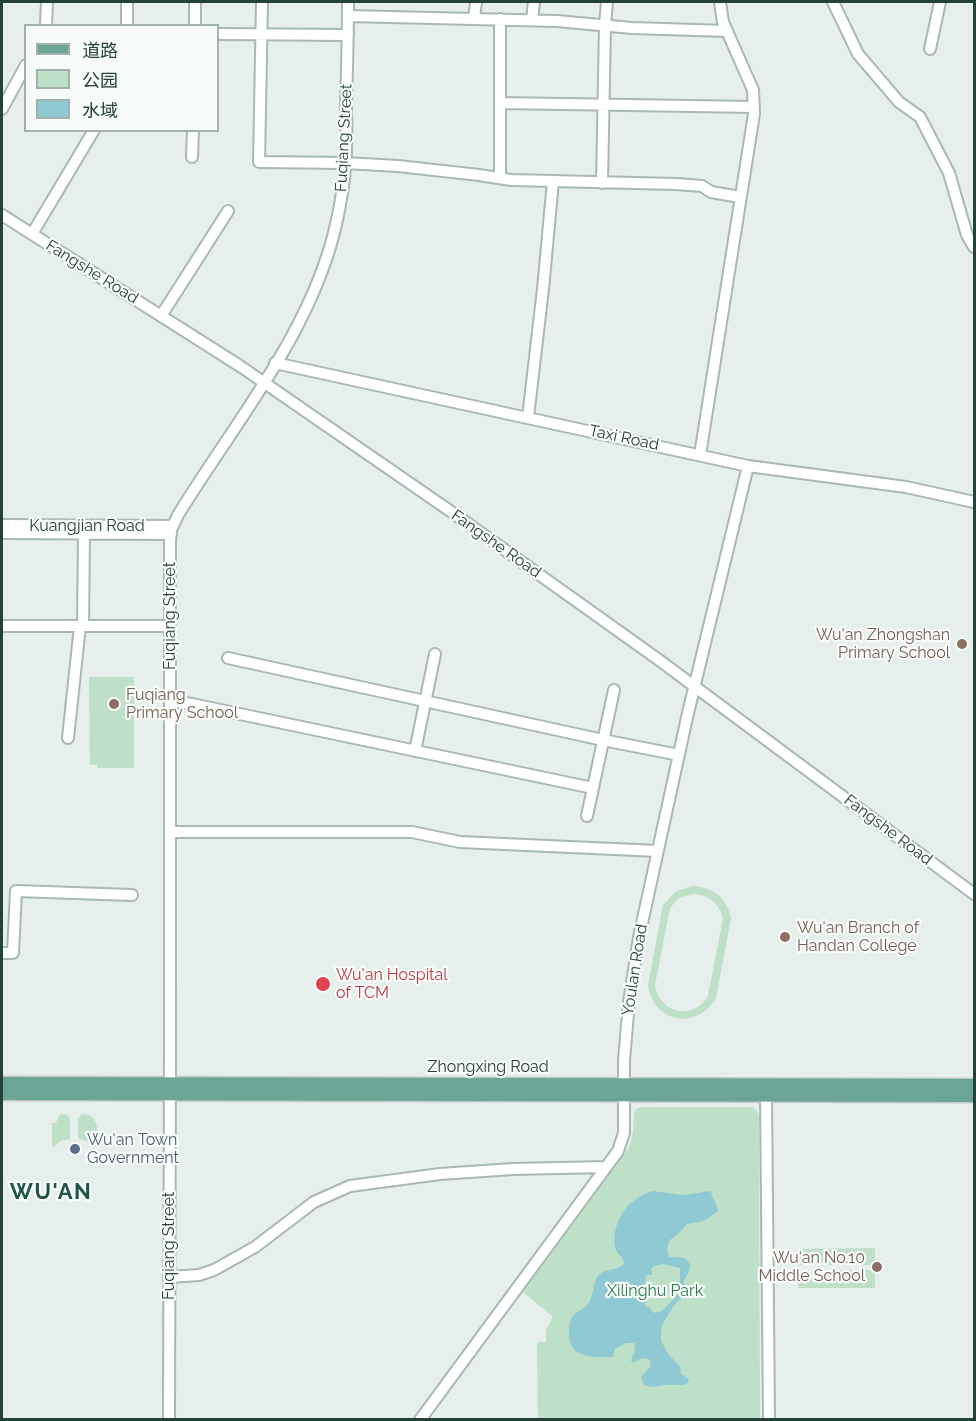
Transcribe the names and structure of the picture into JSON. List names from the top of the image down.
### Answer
{
  "streets": {
    "main road": ["Zhongxing Road"],
    "street": [
      "Fuqiang Street",
      "Fangshe Road",
      "Taxi Road",
      "Kuangjian Road",
      "Youlan Road"
    ]
  },
  "crossings": [
    ["Fuqiang Street", "Fangshe Road"],
    ["Fuqiang Street", "Taxi Road"],
    ["Fuqiang Street", "Kuangjian Road"],
    ["Fuqiang Street", "Zhongxing Road"],
    ["Fangshe Road", "Youlan Road"],
    ["Taxi Road", "Youlan Road"],
    ["Youlan Road", "Zhongxing Road"]
  ],
  "districts": ["WU'AN"],
  "parks": ["Xilinghu Park"],
  "places": [
    "Wu'an Zhongshan Primary School",
    "Fuqiang Primary School",
    "Wu'an Branch of Handan College",
    "Wu'an Hospital of TCM",
    "Wu'an Town Government",
    "Wu'an No.10 Middle School"
  ],
  "legend": ["道路", "公园", "水域"]
}
